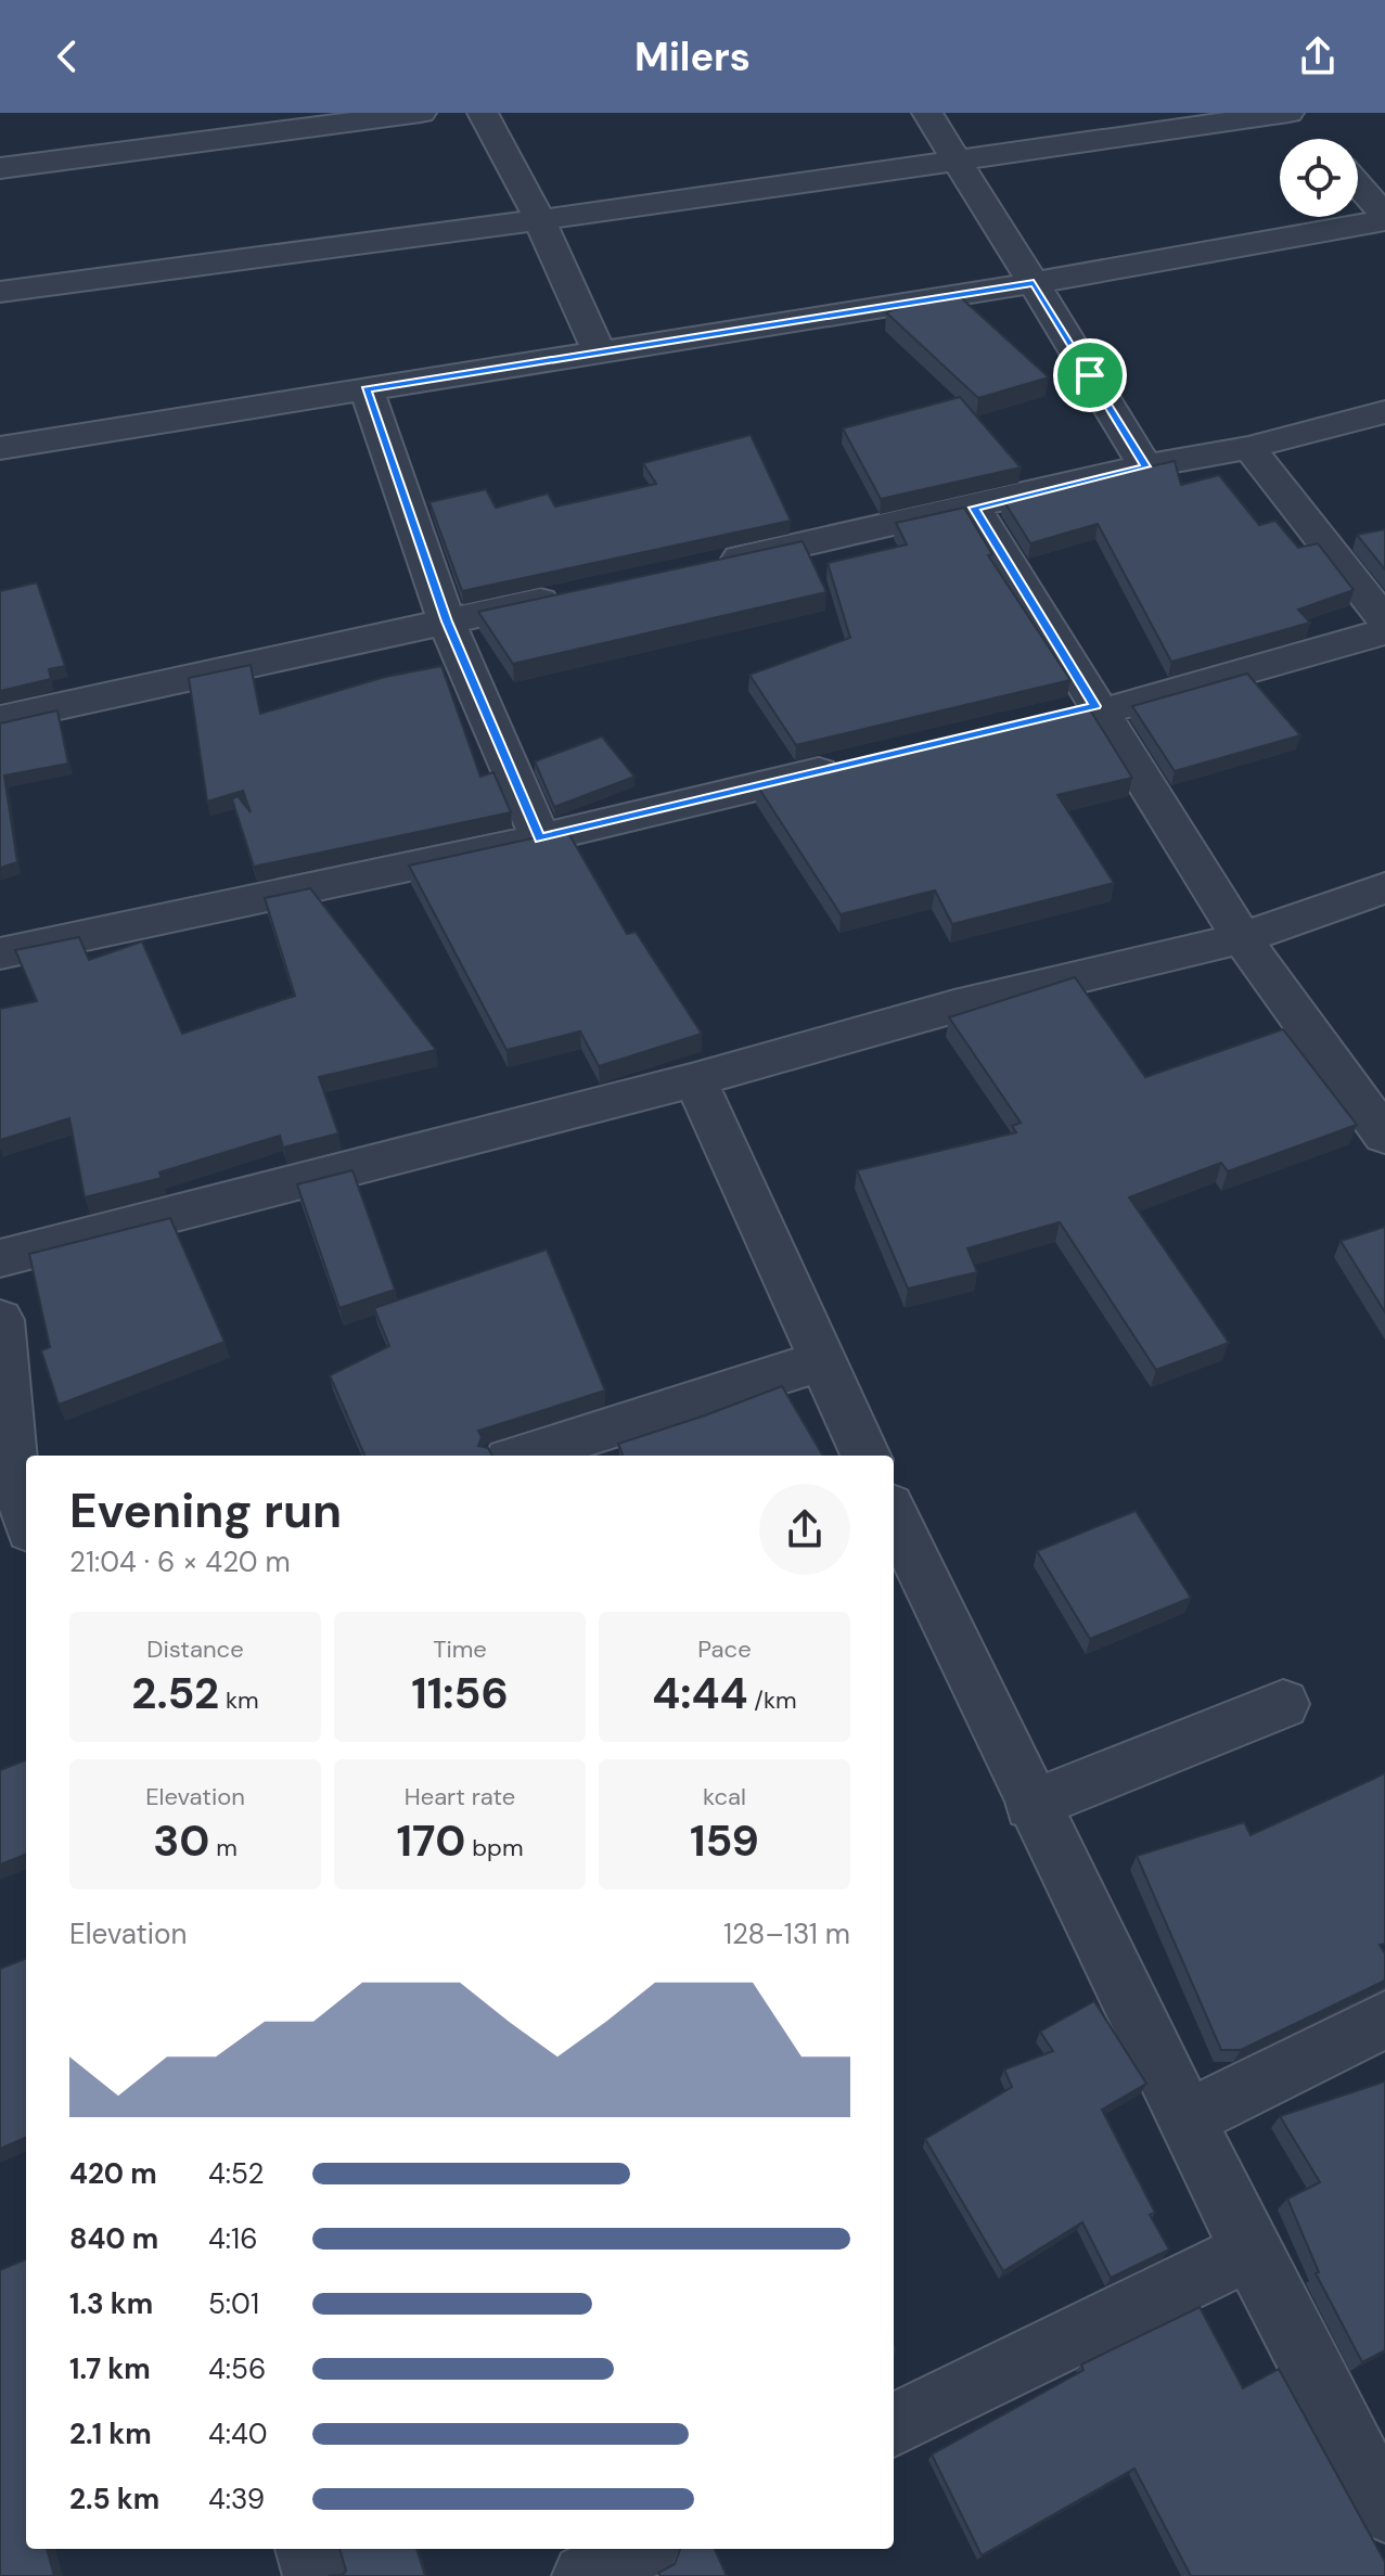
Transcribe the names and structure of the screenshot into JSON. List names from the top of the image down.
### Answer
{
  "page": {
    "header": "Milers",
    "heading": ["Evening run", "21:04 · 6 × 420 m"],
    "stats": [
      ["Distance", "2.52 km"],
      ["Time", "11:56"],
      ["Pace", "4:44 /km"],
      ["Elevation", "30 m"],
      ["Heart rate", "170 bpm"],
      ["kcal", "159"]
    ],
    "chart": ["Elevation", "128–131 m"],
    "list": [
      {
        "name": "420 m",
        "note": "4:52"
      },
      {
        "name": "840 m",
        "note": "4:16"
      },
      {
        "name": "1.3 km",
        "note": "5:01"
      },
      {
        "name": "1.7 km",
        "note": "4:56"
      },
      {
        "name": "2.1 km",
        "note": "4:40"
      },
      {
        "name": "2.5 km",
        "note": "4:39"
      }
    ]
  }
}
